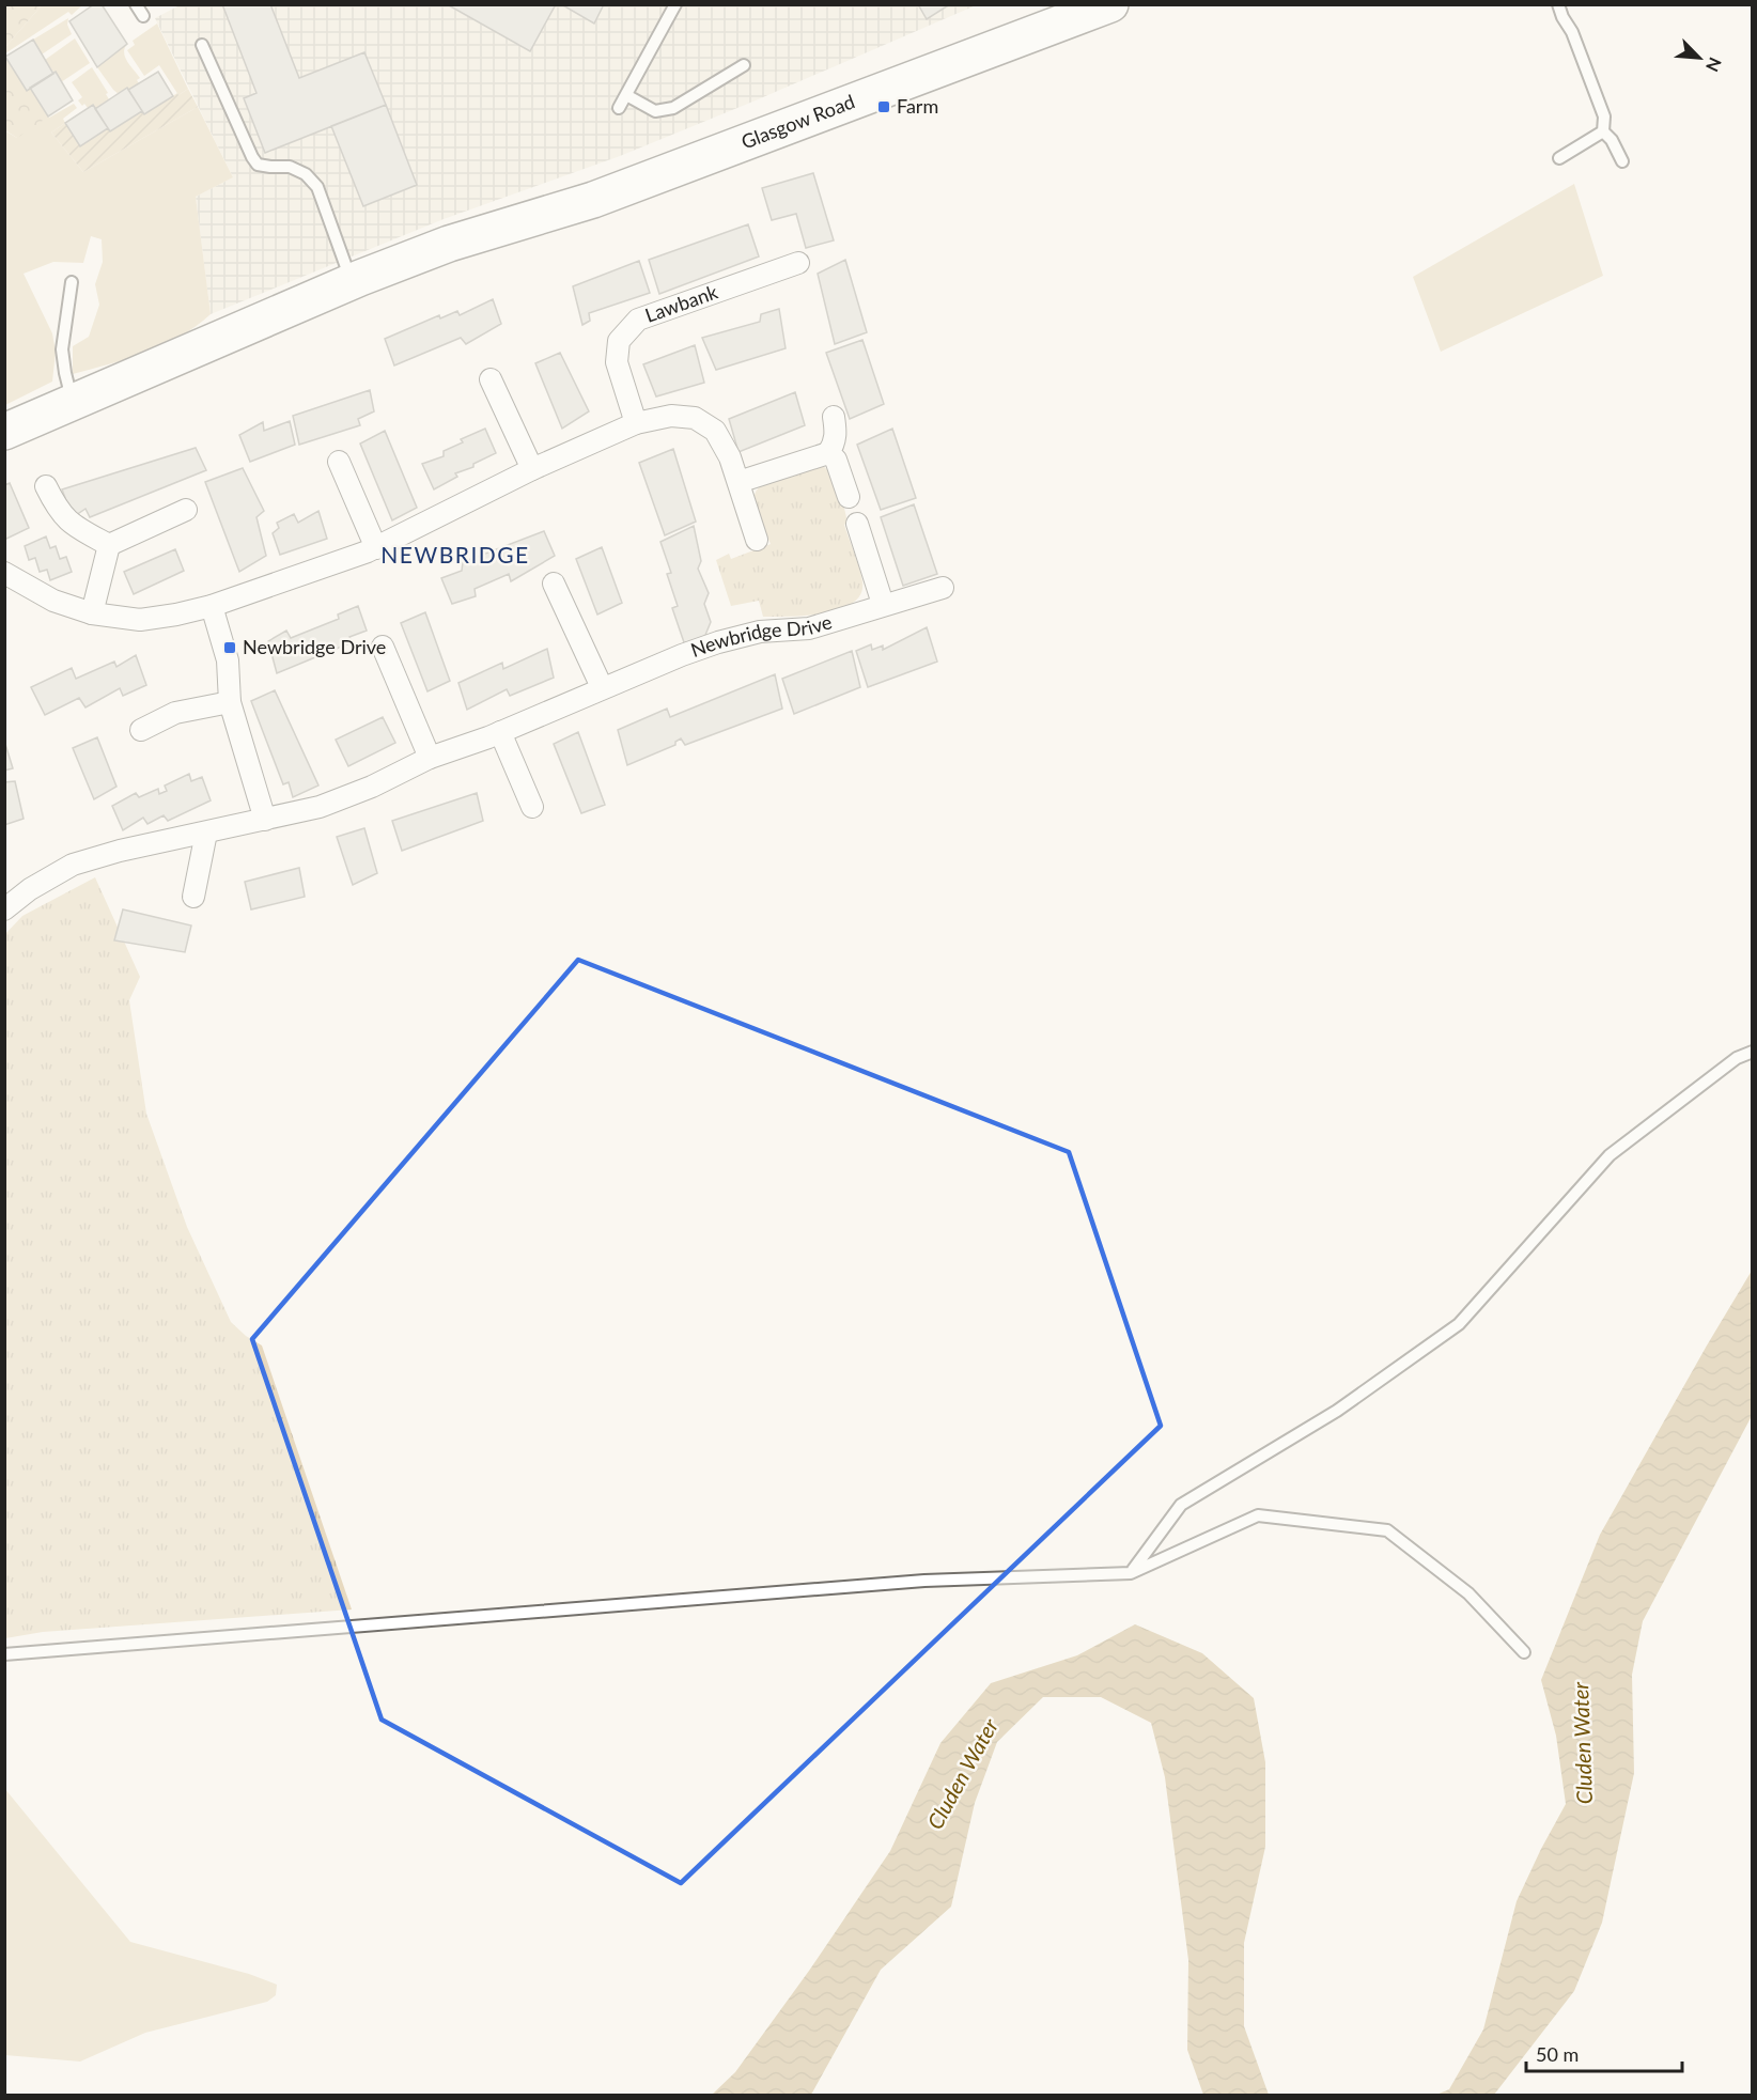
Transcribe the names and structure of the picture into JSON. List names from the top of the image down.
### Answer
{
  "streets": {
    "highway": ["Glasgow Road"],
    "street": ["Lawbank", "Newbridge Drive"]
  },
  "districts": ["NEWBRIDGE"],
  "water": ["Cluden Water"],
  "places": {
    "transit": ["Farm", "Newbridge Drive"]
  },
  "scale_bar": "50 m",
  "north": "bottom right"
}
